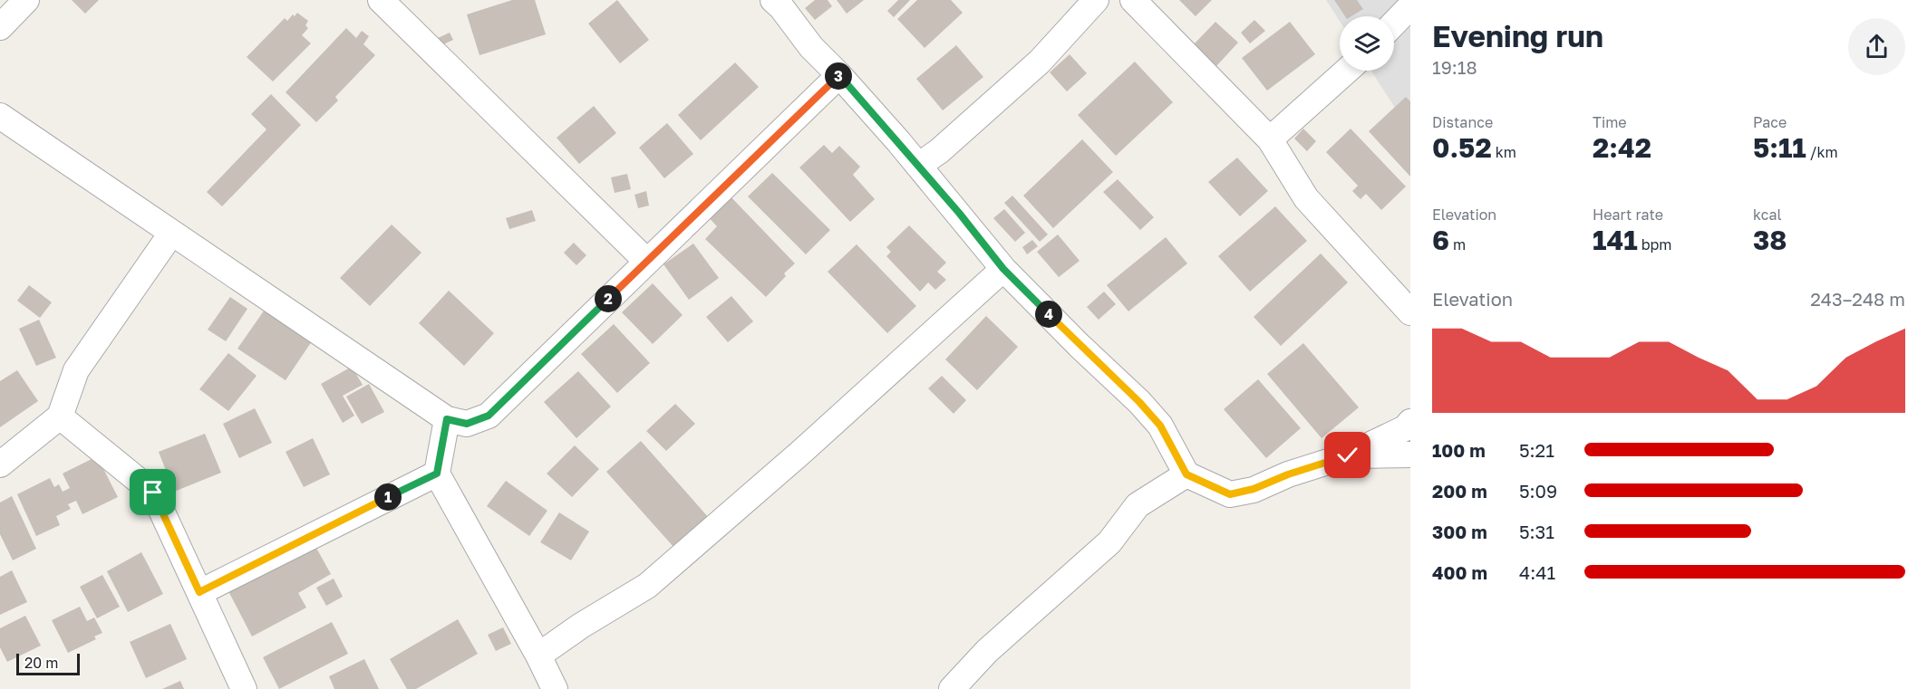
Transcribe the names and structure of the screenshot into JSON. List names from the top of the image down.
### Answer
{
  "scale_bar": "20 m",
  "page": {
    "heading": ["Evening run", "19:18"],
    "pins": [
      "3",
      "2",
      "4",
      "1"
    ],
    "stats": [
      ["Distance", "0.52 km"],
      ["Time", "2:42"],
      ["Pace", "5:11 /km"],
      ["Elevation", "6 m"],
      ["Heart rate", "141 bpm"],
      ["kcal", "38"]
    ],
    "chart": ["Elevation", "243–248 m"],
    "list": [
      {
        "name": "100 m",
        "note": "5:21"
      },
      {
        "name": "200 m",
        "note": "5:09"
      },
      {
        "name": "300 m",
        "note": "5:31"
      },
      {
        "name": "400 m",
        "note": "4:41"
      }
    ],
    "scale": "20 m"
  }
}
